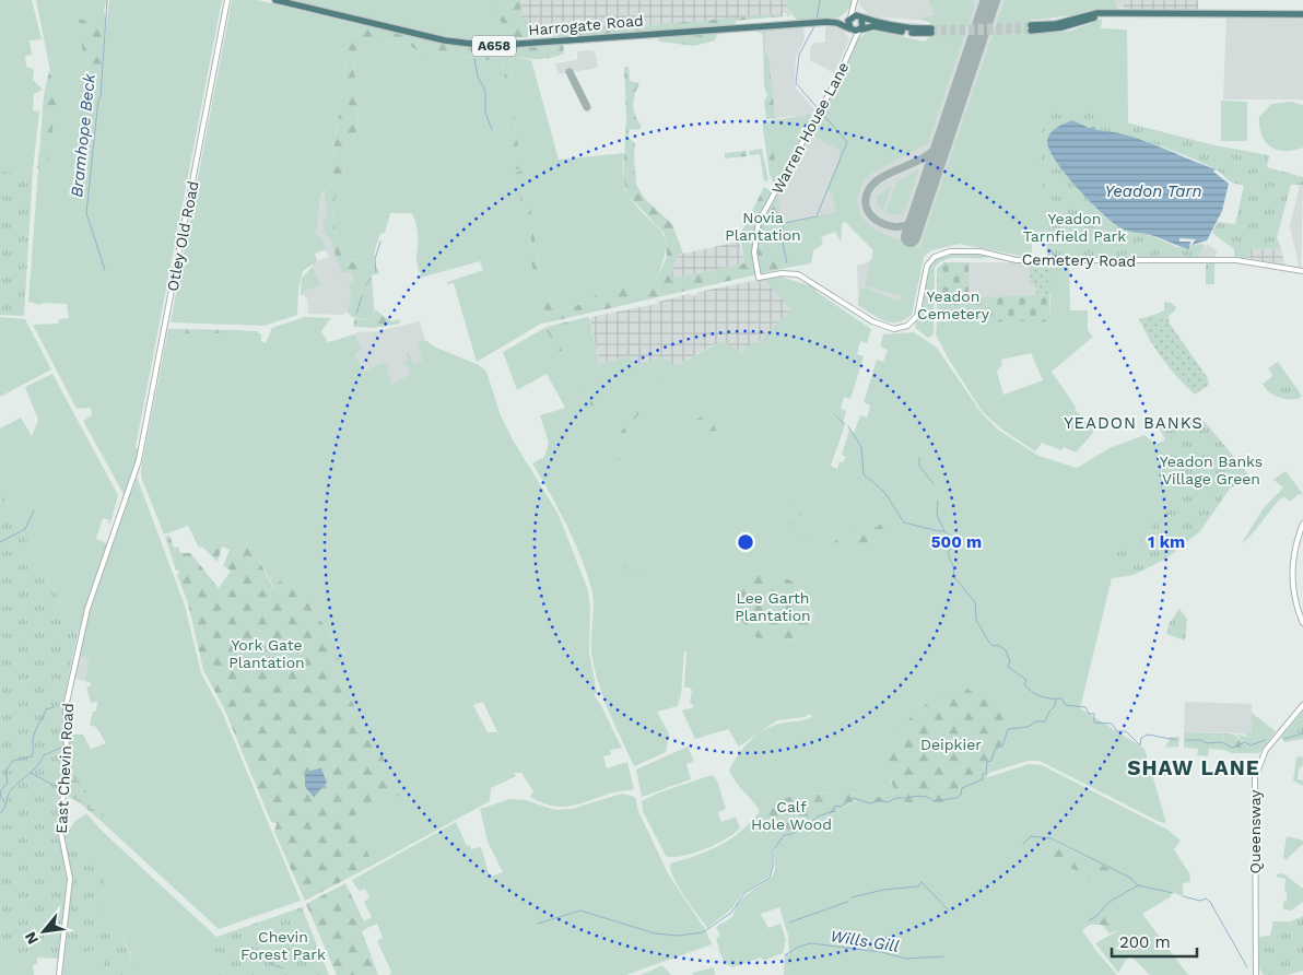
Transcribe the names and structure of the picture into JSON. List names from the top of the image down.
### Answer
{
  "streets": {
    "highway": ["Harrogate Road", "A658"],
    "street": [
      "Warren House Lane",
      "Otley Old Road",
      "Cemetery Road",
      "East Chevin Road",
      "Queensway"
    ]
  },
  "crossings": [
    ["Harrogate Road", "Warren House Lane"],
    ["Warren House Lane", "Cemetery Road"],
    ["Otley Old Road", "East Chevin Road"]
  ],
  "districts": ["YEADON BANKS", "SHAW LANE"],
  "water": ["Bramhope Beck", "Yeadon Tarn", "Wills Gill"],
  "parks": [
    "Novia Plantation",
    "Yeadon Tarnfield Park",
    "Yeadon Cemetery",
    "Yeadon Banks Village Green",
    "Lee Garth Plantation",
    "York Gate Plantation",
    "Deipkier",
    "Calf Hole Wood",
    "Chevin Forest Park"
  ],
  "scale_bar": "200 m",
  "north": "bottom left",
  "rings": ["500 m", "1 km"]
}
